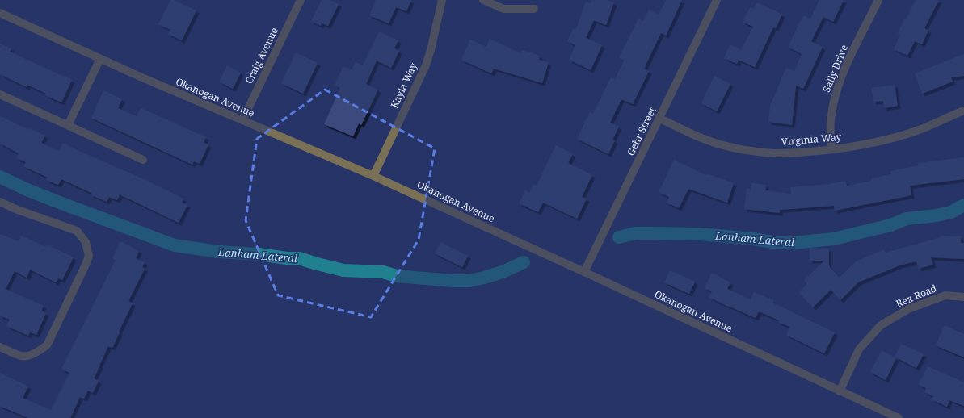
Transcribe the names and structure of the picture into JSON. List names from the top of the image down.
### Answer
{
  "streets": {
    "street": [
      "Craig Avenue",
      "Sally Drive",
      "Kayla Way",
      "Okanogan Avenue",
      "Gehr Street",
      "Virginia Way",
      "Rex Road"
    ]
  },
  "crossings": [
    ["Craig Avenue", "Okanogan Avenue"],
    ["Sally Drive", "Virginia Way"],
    ["Kayla Way", "Okanogan Avenue"],
    ["Okanogan Avenue", "Gehr Street"],
    ["Okanogan Avenue", "Rex Road"],
    ["Gehr Street", "Virginia Way"]
  ],
  "water": ["Lanham Lateral"]
}
